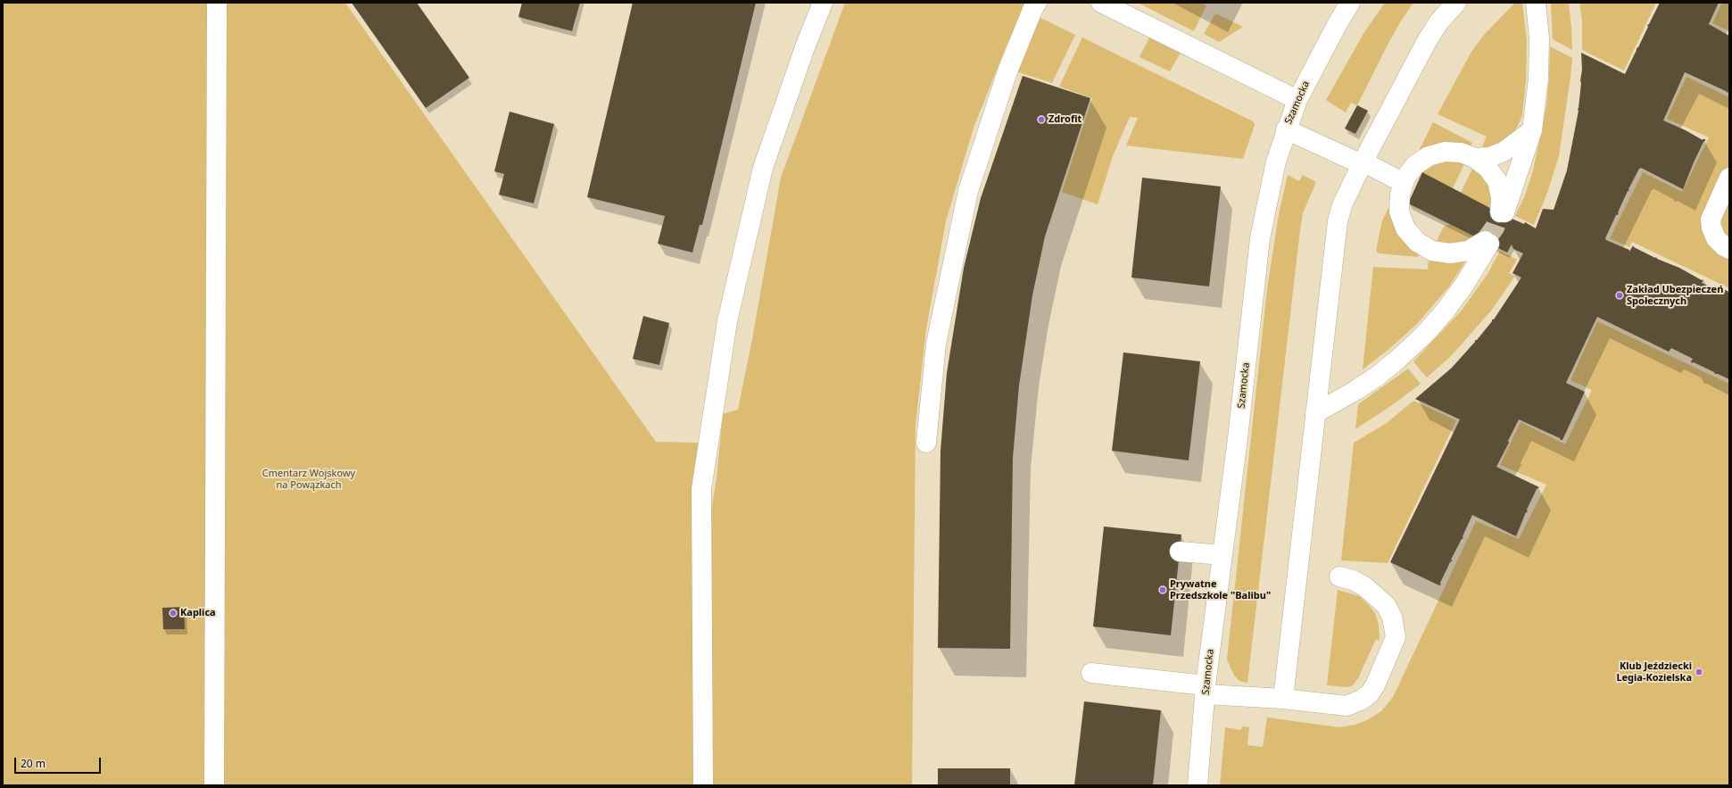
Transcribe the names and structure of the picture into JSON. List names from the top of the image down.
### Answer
{
  "streets": {
    "street": ["Szamocka"]
  },
  "parks": ["Cmentarz Wojskowy na Powązkach"],
  "places": [
    "Zdrofit",
    "Zakład Ubezpieczeń Społecznych",
    "Prywatne Przedszkole \"Balibu\"",
    "Kaplica",
    "Klub Jeździecki Legia-Kozielska"
  ],
  "scale_bar": "20 m"
}
